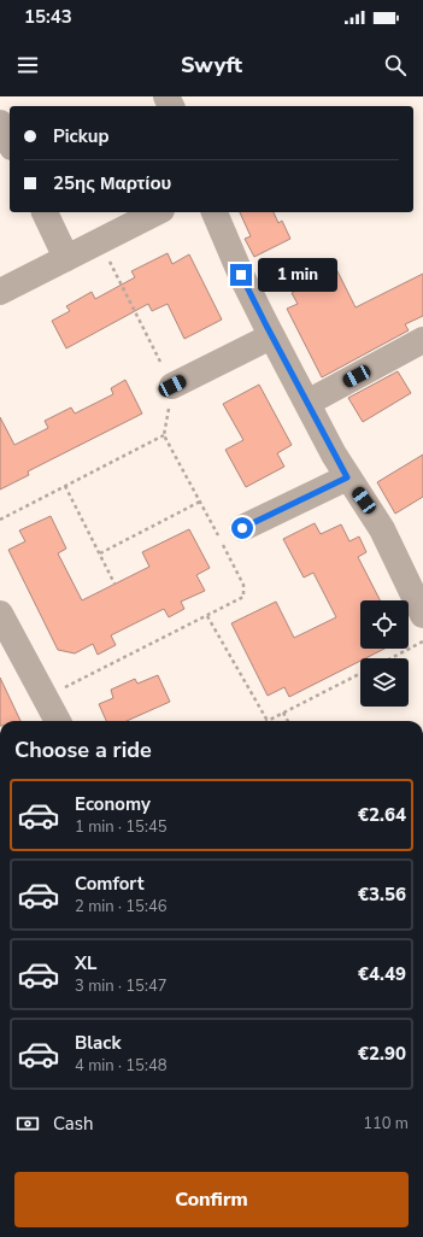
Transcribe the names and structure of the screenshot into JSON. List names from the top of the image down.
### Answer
{
  "page": {
    "status": "15:43",
    "header": "Swyft",
    "banner": ["Pickup", "25ης Μαρτίου"],
    "bubble": "1 min",
    "heading": "Choose a ride",
    "list": [
      {
        "name": "Economy",
        "note": "1 min · 15:45",
        "value": "€2.64"
      },
      {
        "name": "Comfort",
        "note": "2 min · 15:46",
        "value": "€3.56"
      },
      {
        "name": "XL",
        "note": "3 min · 15:47",
        "value": "€4.49"
      },
      {
        "name": "Black",
        "note": "4 min · 15:48",
        "value": "€2.90"
      }
    ],
    "pay": ["Cash", "110 m"],
    "buttons": "Confirm"
  }
}
